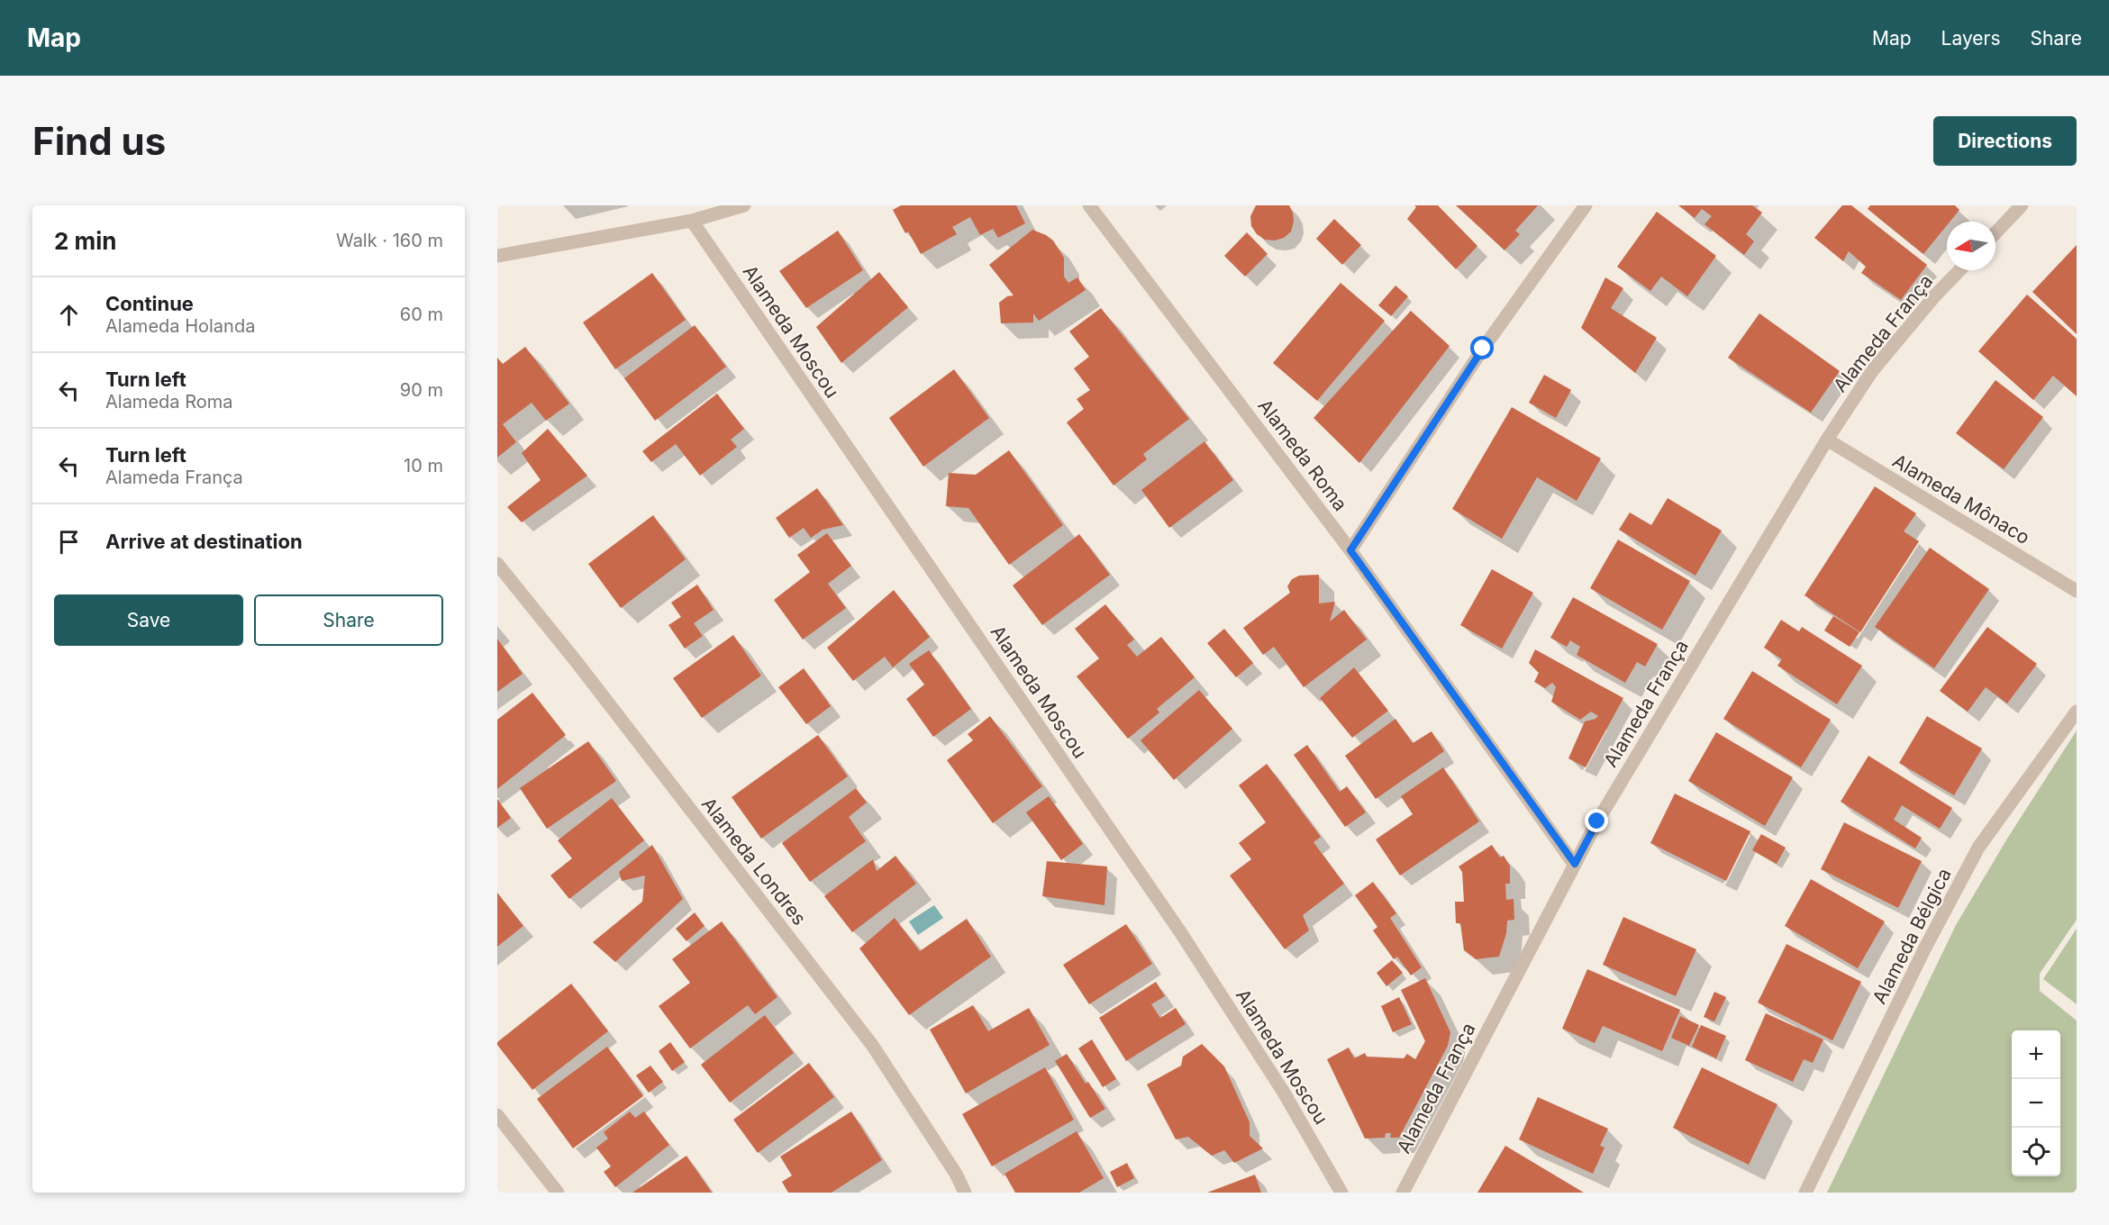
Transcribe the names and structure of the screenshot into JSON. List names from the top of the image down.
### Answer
{
  "streets": {
    "street": [
      "Alameda Moscou",
      "Alameda França",
      "Alameda Roma",
      "Alameda Mônaco",
      "Alameda Londres",
      "Alameda Bélgica"
    ]
  },
  "crossings": [
    ["Alameda França", "Alameda Roma"],
    ["Alameda França", "Alameda Mônaco"]
  ],
  "north": "left",
  "page": {
    "header": "Map",
    "nav": ["Map", "Layers", "Share"],
    "buttons": [
      "Directions",
      ["Save", "Share"]
    ],
    "title": "Find us",
    "heading": ["2 min", "Walk · 160 m"],
    "list": [
      ["Continue", "Alameda Holanda", "60 m"],
      ["Turn left", "Alameda Roma", "90 m"],
      ["Turn left", "Alameda França", "10 m"],
      "Arrive at destination"
    ],
    "map_buttons": ["+", "−"]
  }
}
